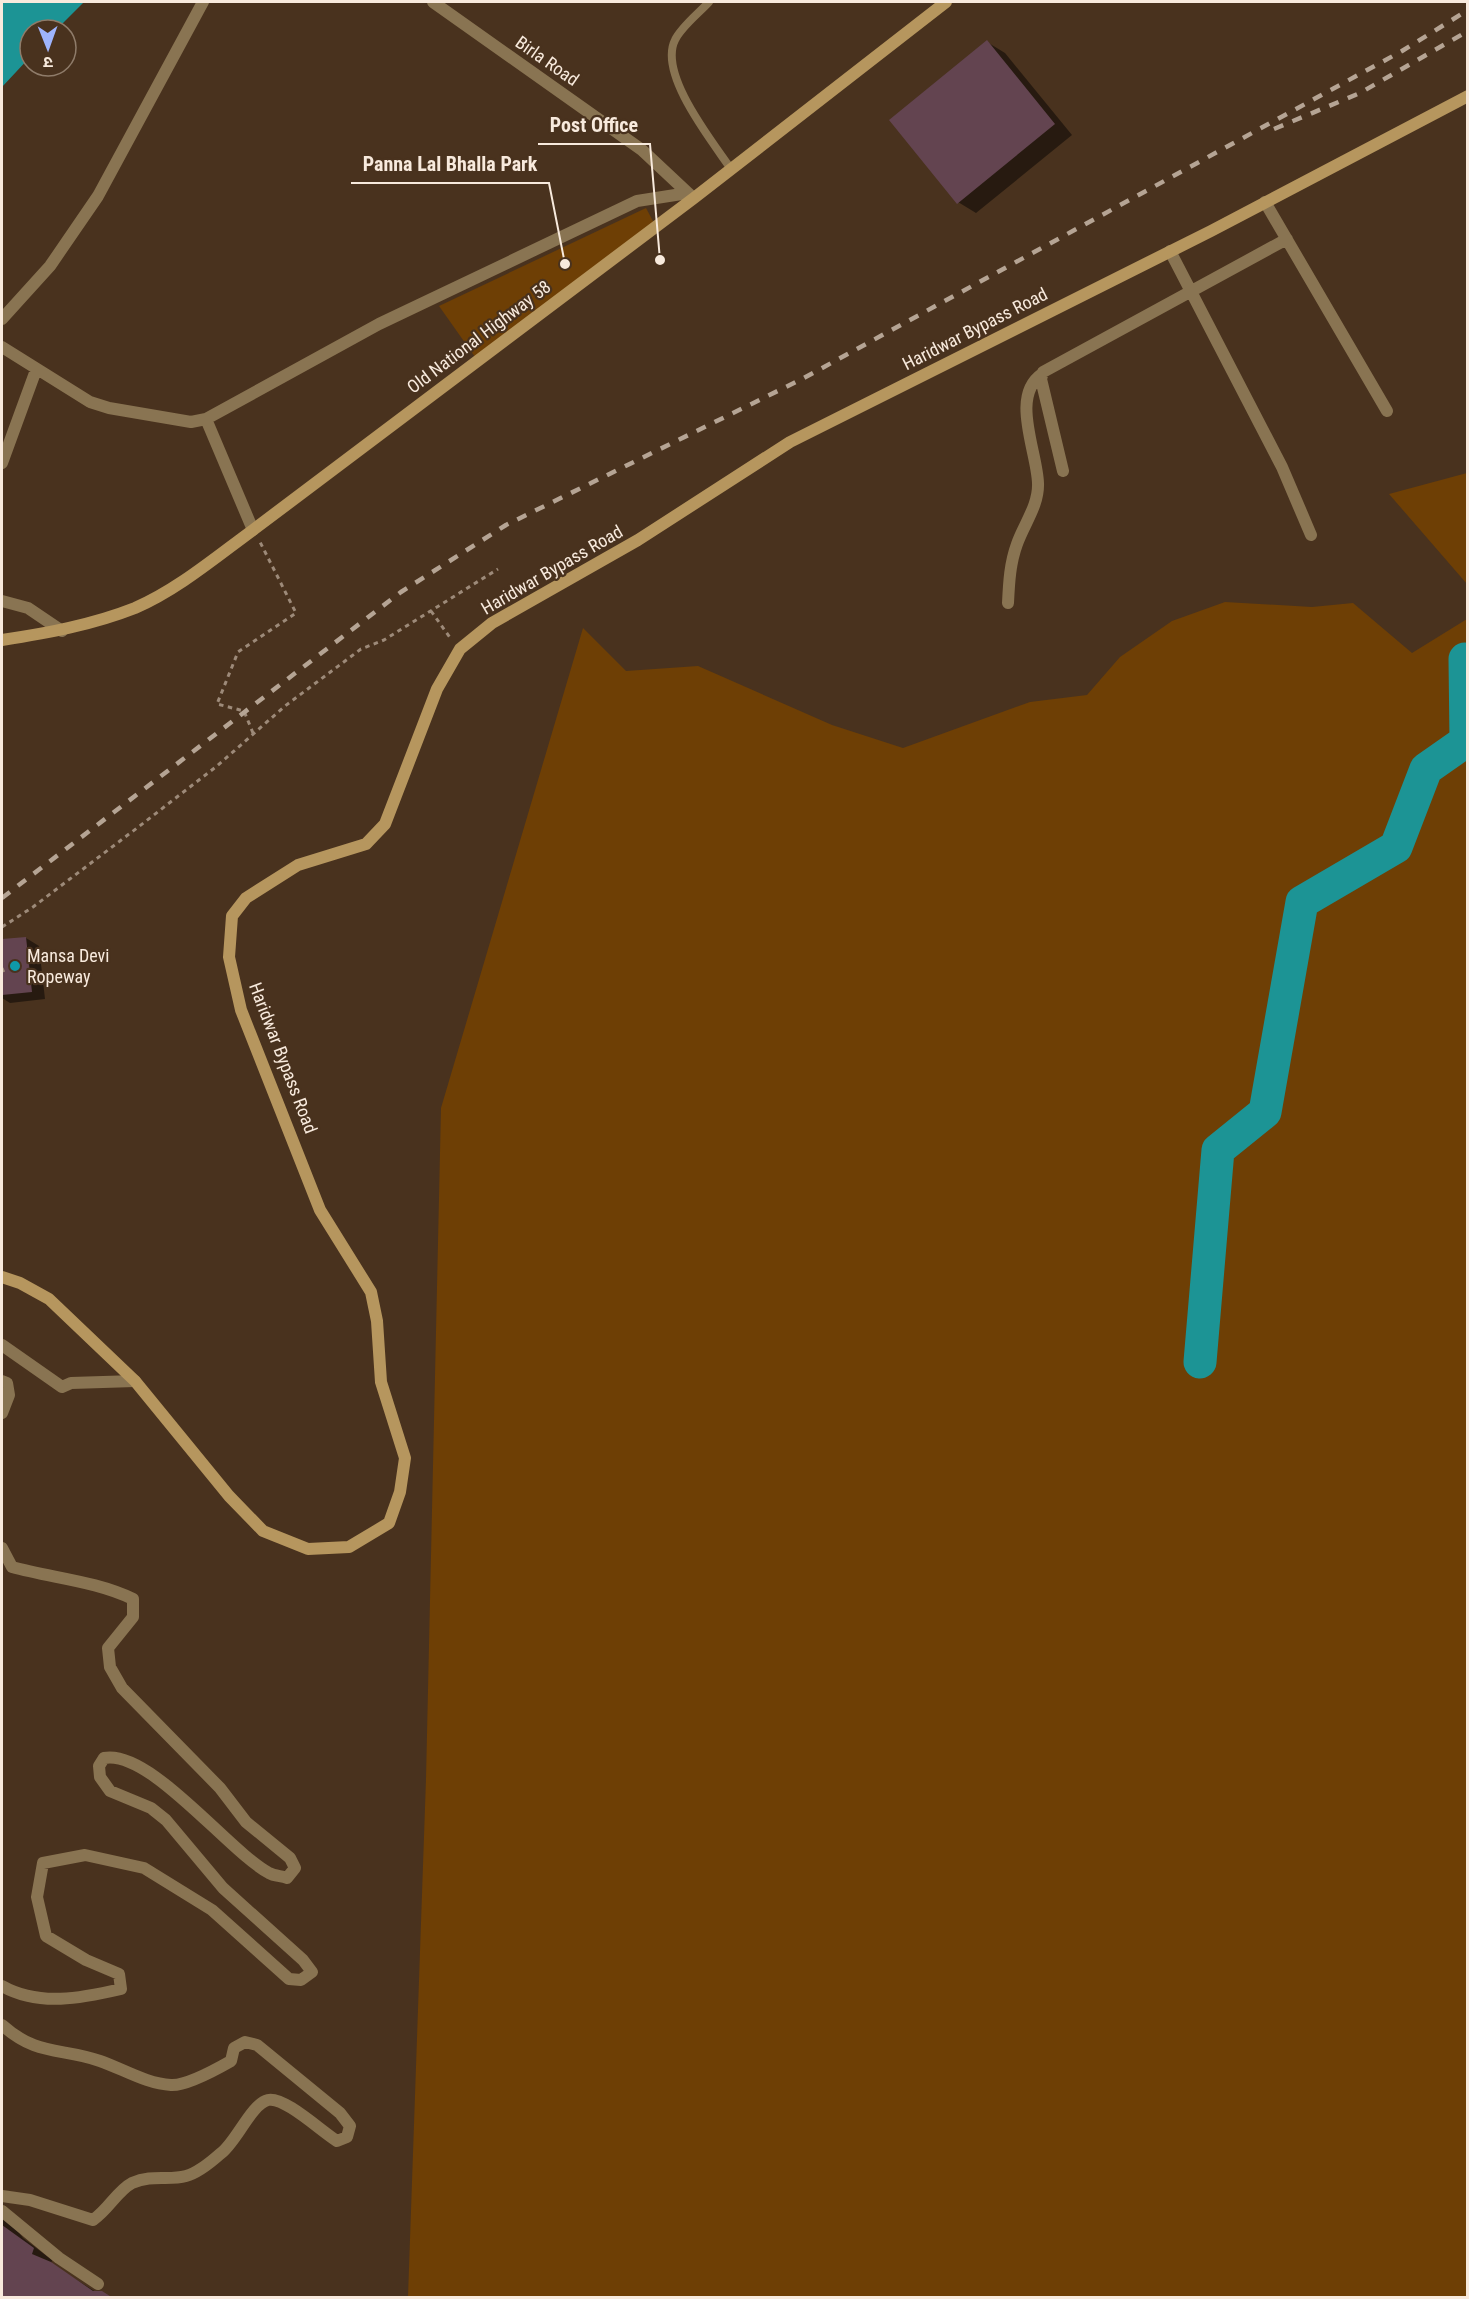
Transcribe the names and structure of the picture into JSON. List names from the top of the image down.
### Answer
{
  "streets": {
    "main road": ["Haridwar Bypass Road", "Old National Highway 58"],
    "street": ["Birla Road"]
  },
  "crossings": [
    ["Birla Road", "Old National Highway 58"]
  ],
  "places": ["Post Office", "Panna Lal Bhalla Park", "Mansa Devi Ropeway"],
  "north": "bottom"
}
